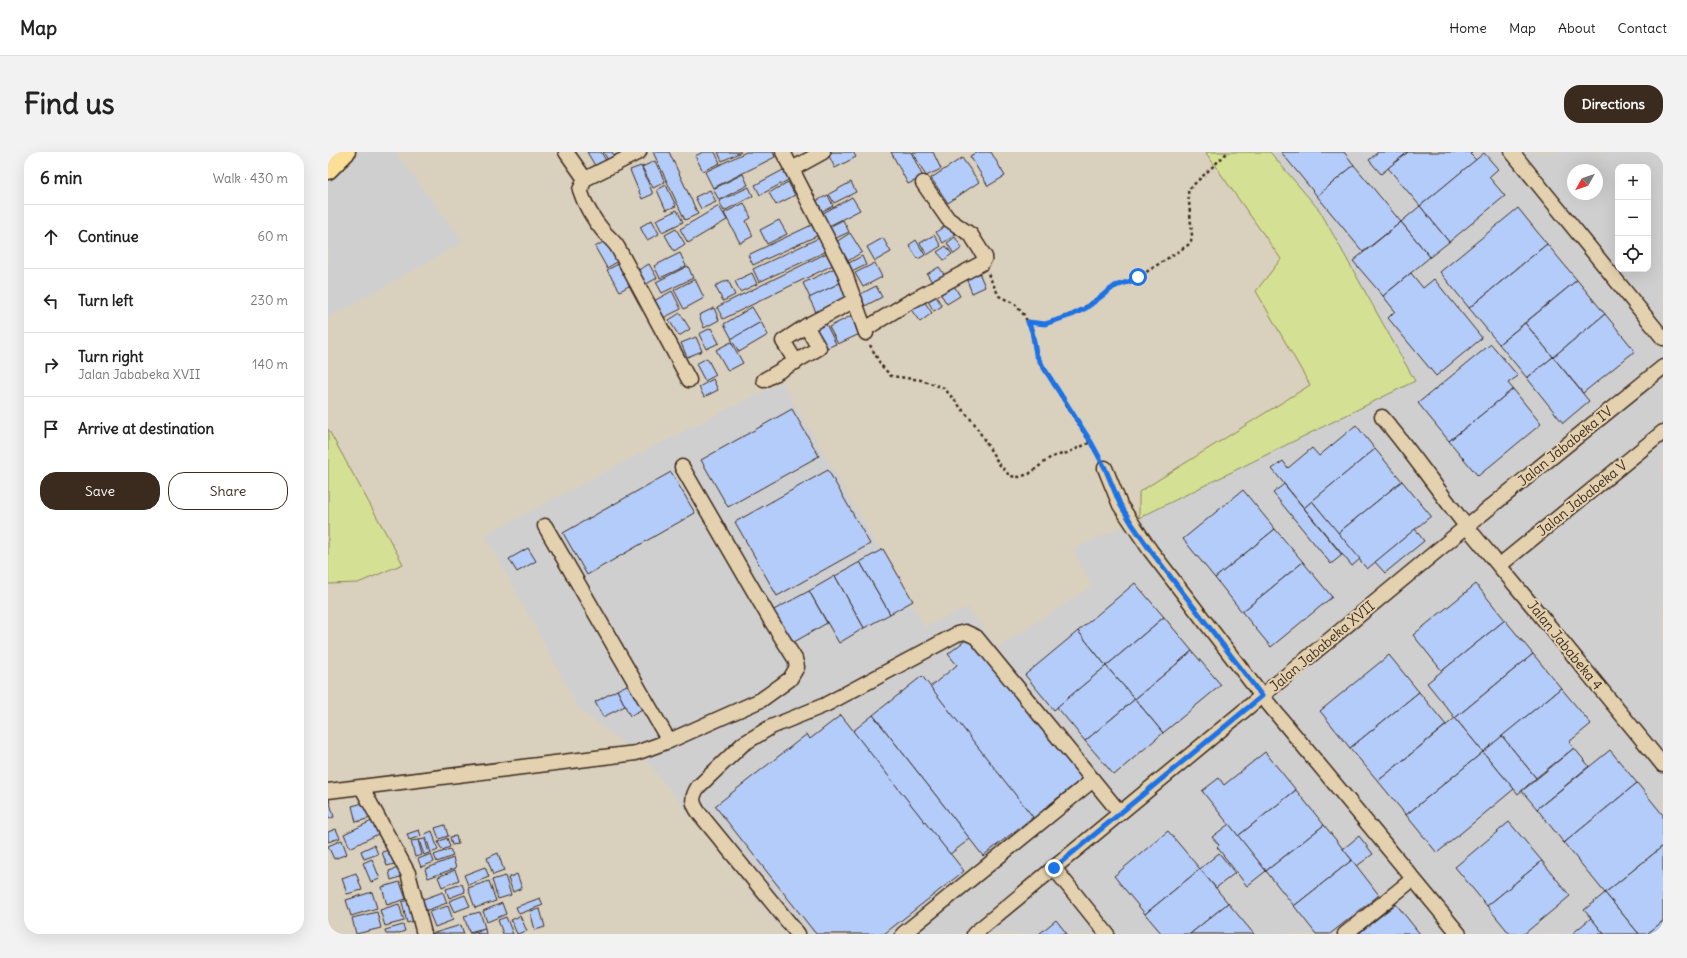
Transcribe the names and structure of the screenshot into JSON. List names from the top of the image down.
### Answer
{
  "streets": {
    "street": [
      "Jalan Jababeka IV",
      "Jalan Jababeka V",
      "Jalan Jababeka 4",
      "Jalan Jababeka XVII"
    ]
  },
  "crossings": [
    ["Jalan Jababeka IV", "Jalan Jababeka 4"],
    ["Jalan Jababeka IV", "Jalan Jababeka XVII"],
    ["Jalan Jababeka V", "Jalan Jababeka 4"],
    ["Jalan Jababeka 4", "Jalan Jababeka XVII"]
  ],
  "north": "bottom left",
  "page": {
    "header": "Map",
    "nav": [
      "Home",
      "Map",
      "About",
      "Contact"
    ],
    "buttons": [
      "Directions",
      ["Save", "Share"]
    ],
    "title": "Find us",
    "heading": ["6 min", "Walk · 430 m"],
    "map_buttons": ["+", "−"],
    "list": [
      ["Continue", "60 m"],
      ["Turn left", "230 m"],
      ["Turn right", "Jalan Jababeka XVII", "140 m"],
      "Arrive at destination"
    ]
  }
}
